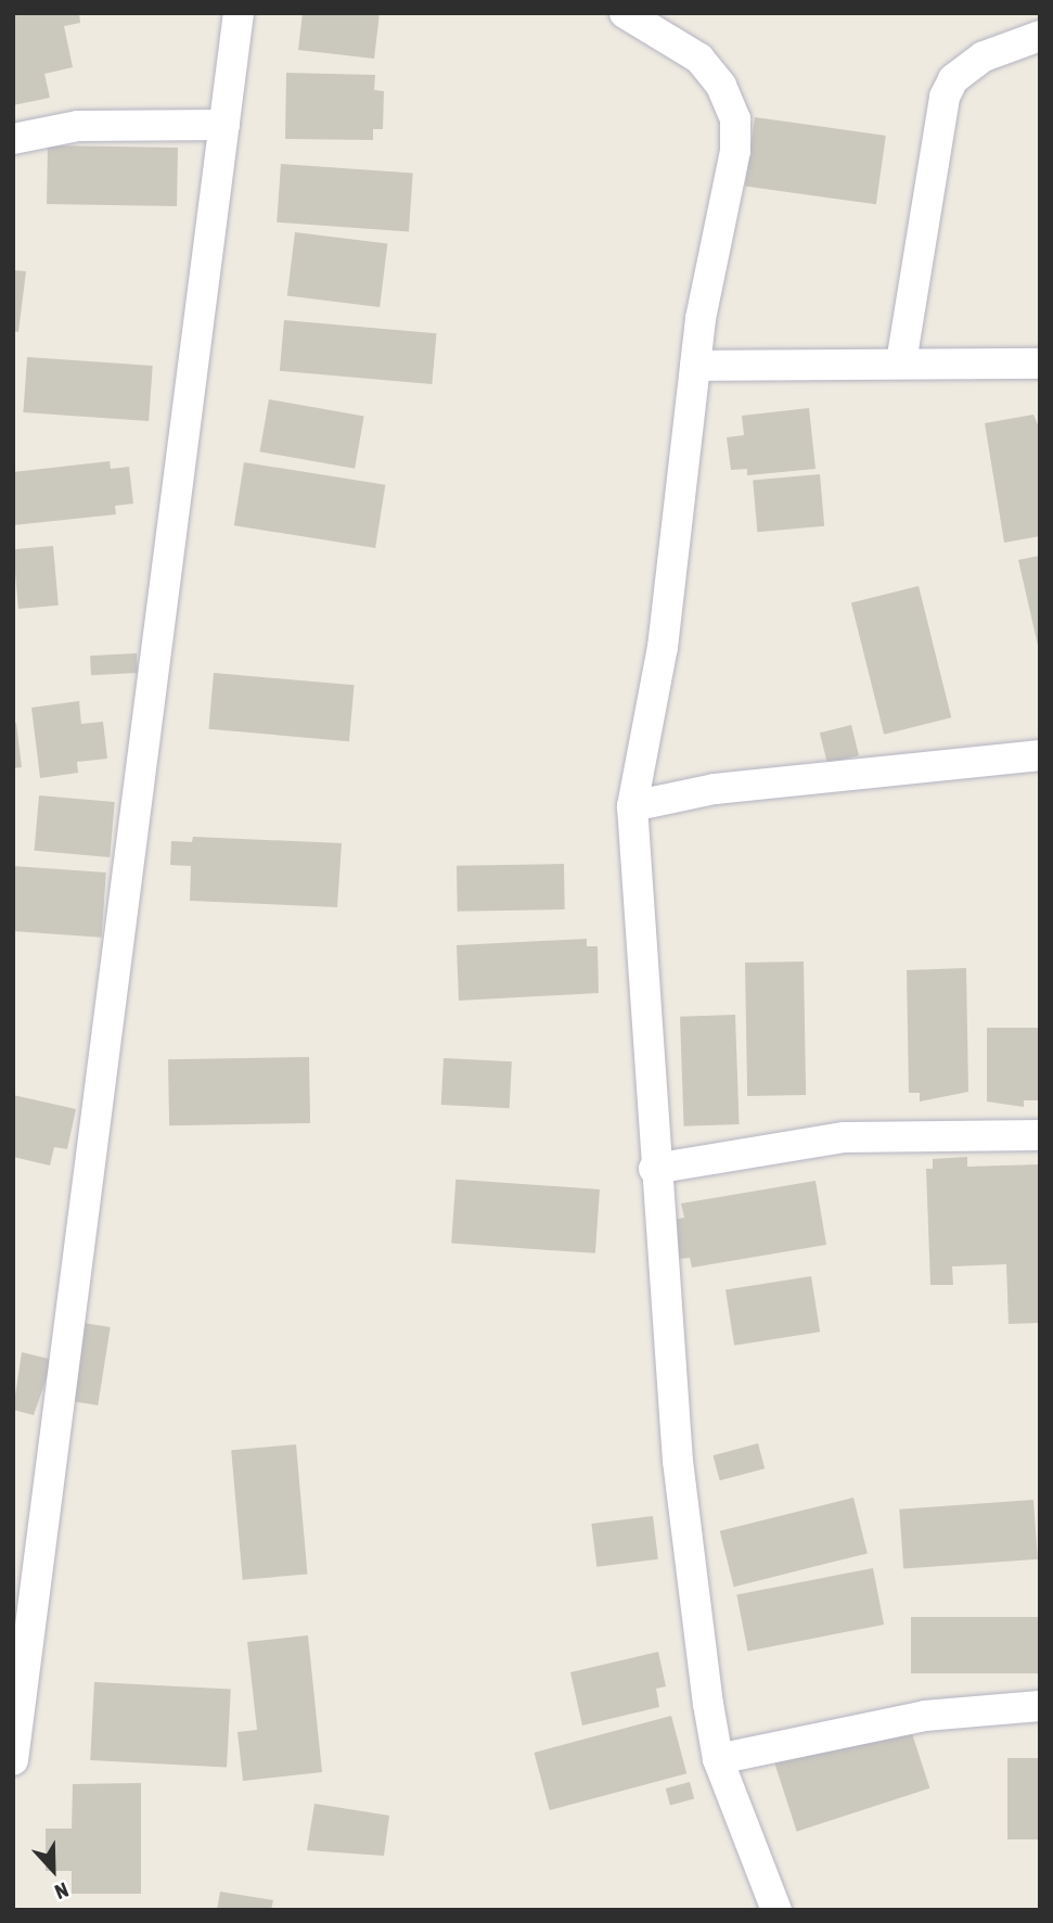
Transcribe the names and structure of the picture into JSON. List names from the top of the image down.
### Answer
{
  "north": "bottom"
}
